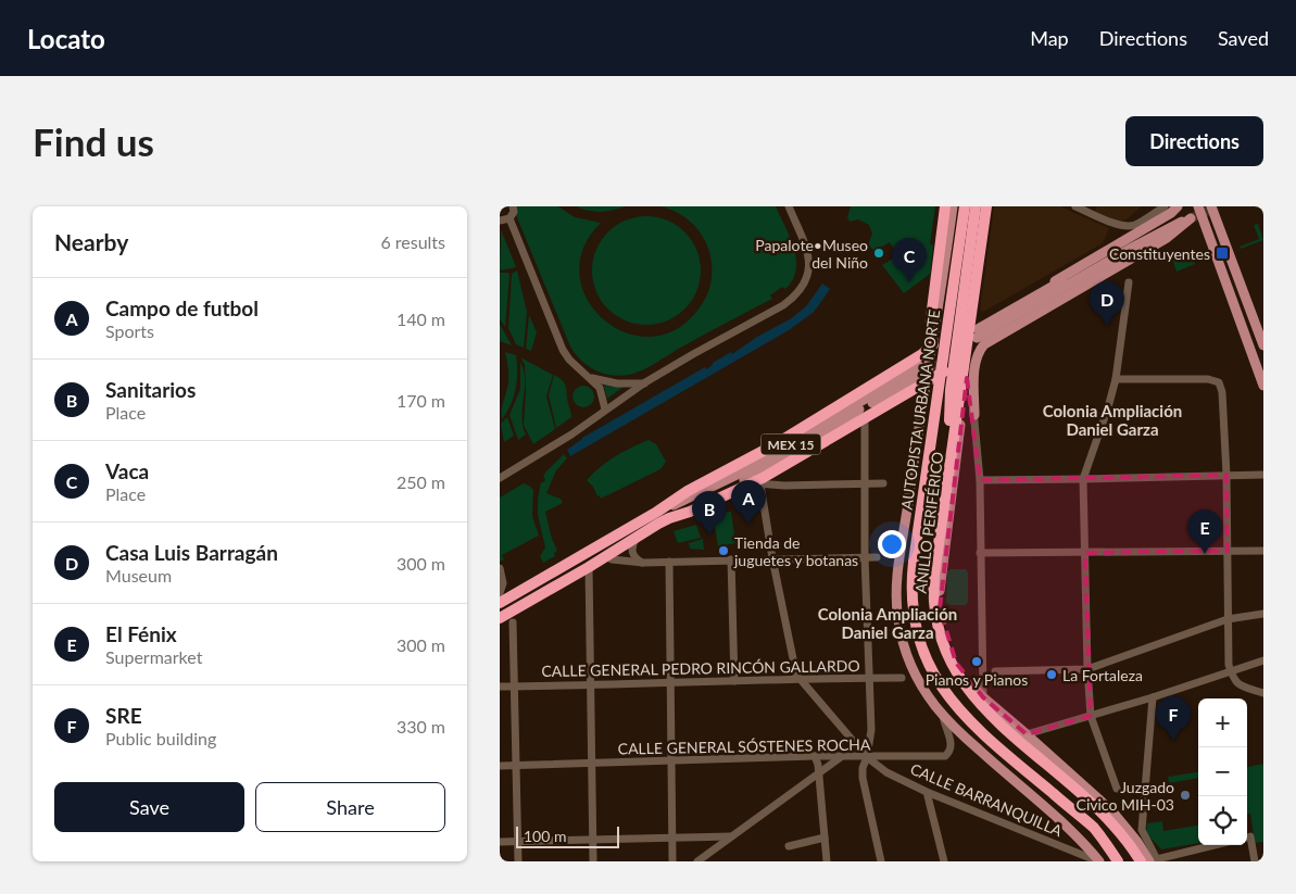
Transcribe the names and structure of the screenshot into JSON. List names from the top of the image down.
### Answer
{
  "streets": {
    "highway": ["AUTOPISTA URBANA NORTE", "MEX 15", "ANILLO PERIFÉRICO"],
    "street": ["CALLE GENERAL PEDRO RINCÓN GALLARDO", "CALLE GENERAL SÓSTENES ROCHA", "CALLE BARRANQUILLA"]
  },
  "crossings": [
    ["CALLE GENERAL PEDRO RINCÓN GALLARDO", "CALLE BARRANQUILLA"],
    ["CALLE GENERAL SÓSTENES ROCHA", "CALLE BARRANQUILLA"]
  ],
  "districts": ["Colonia Ampliación Daniel Garza", "Colonia Ampliación Daniel Garza"],
  "places": {
    "other": [
      "Papalote•Museo del Niño",
      "Tienda de juguetes y botanas",
      "Pianos y Pianos",
      "La Fortaleza",
      "Juzgado Civico MIH-03"
    ],
    "transit": ["Constituyentes"]
  },
  "scale_bar": "100 m",
  "page": {
    "header": "Locato",
    "nav": ["Map", "Directions", "Saved"],
    "buttons": [
      "Directions",
      ["Save", "Share"]
    ],
    "title": "Find us",
    "heading": ["Nearby", "6 results"],
    "pins": [
      "C",
      "D",
      "A",
      "B",
      "E",
      "F"
    ],
    "list": [
      {
        "mark": "A",
        "name": "Campo de futbol",
        "note": "Sports",
        "value": "140 m"
      },
      {
        "mark": "B",
        "name": "Sanitarios",
        "note": "Place",
        "value": "170 m"
      },
      {
        "mark": "C",
        "name": "Vaca",
        "note": "Place",
        "value": "250 m"
      },
      {
        "mark": "D",
        "name": "Casa Luis Barragán",
        "note": "Museum",
        "value": "300 m"
      },
      {
        "mark": "E",
        "name": "El Fénix",
        "note": "Supermarket",
        "value": "300 m"
      },
      {
        "mark": "F",
        "name": "SRE",
        "note": "Public building",
        "value": "330 m"
      }
    ],
    "map_buttons": ["+", "−"],
    "scale": "100 m"
  }
}
